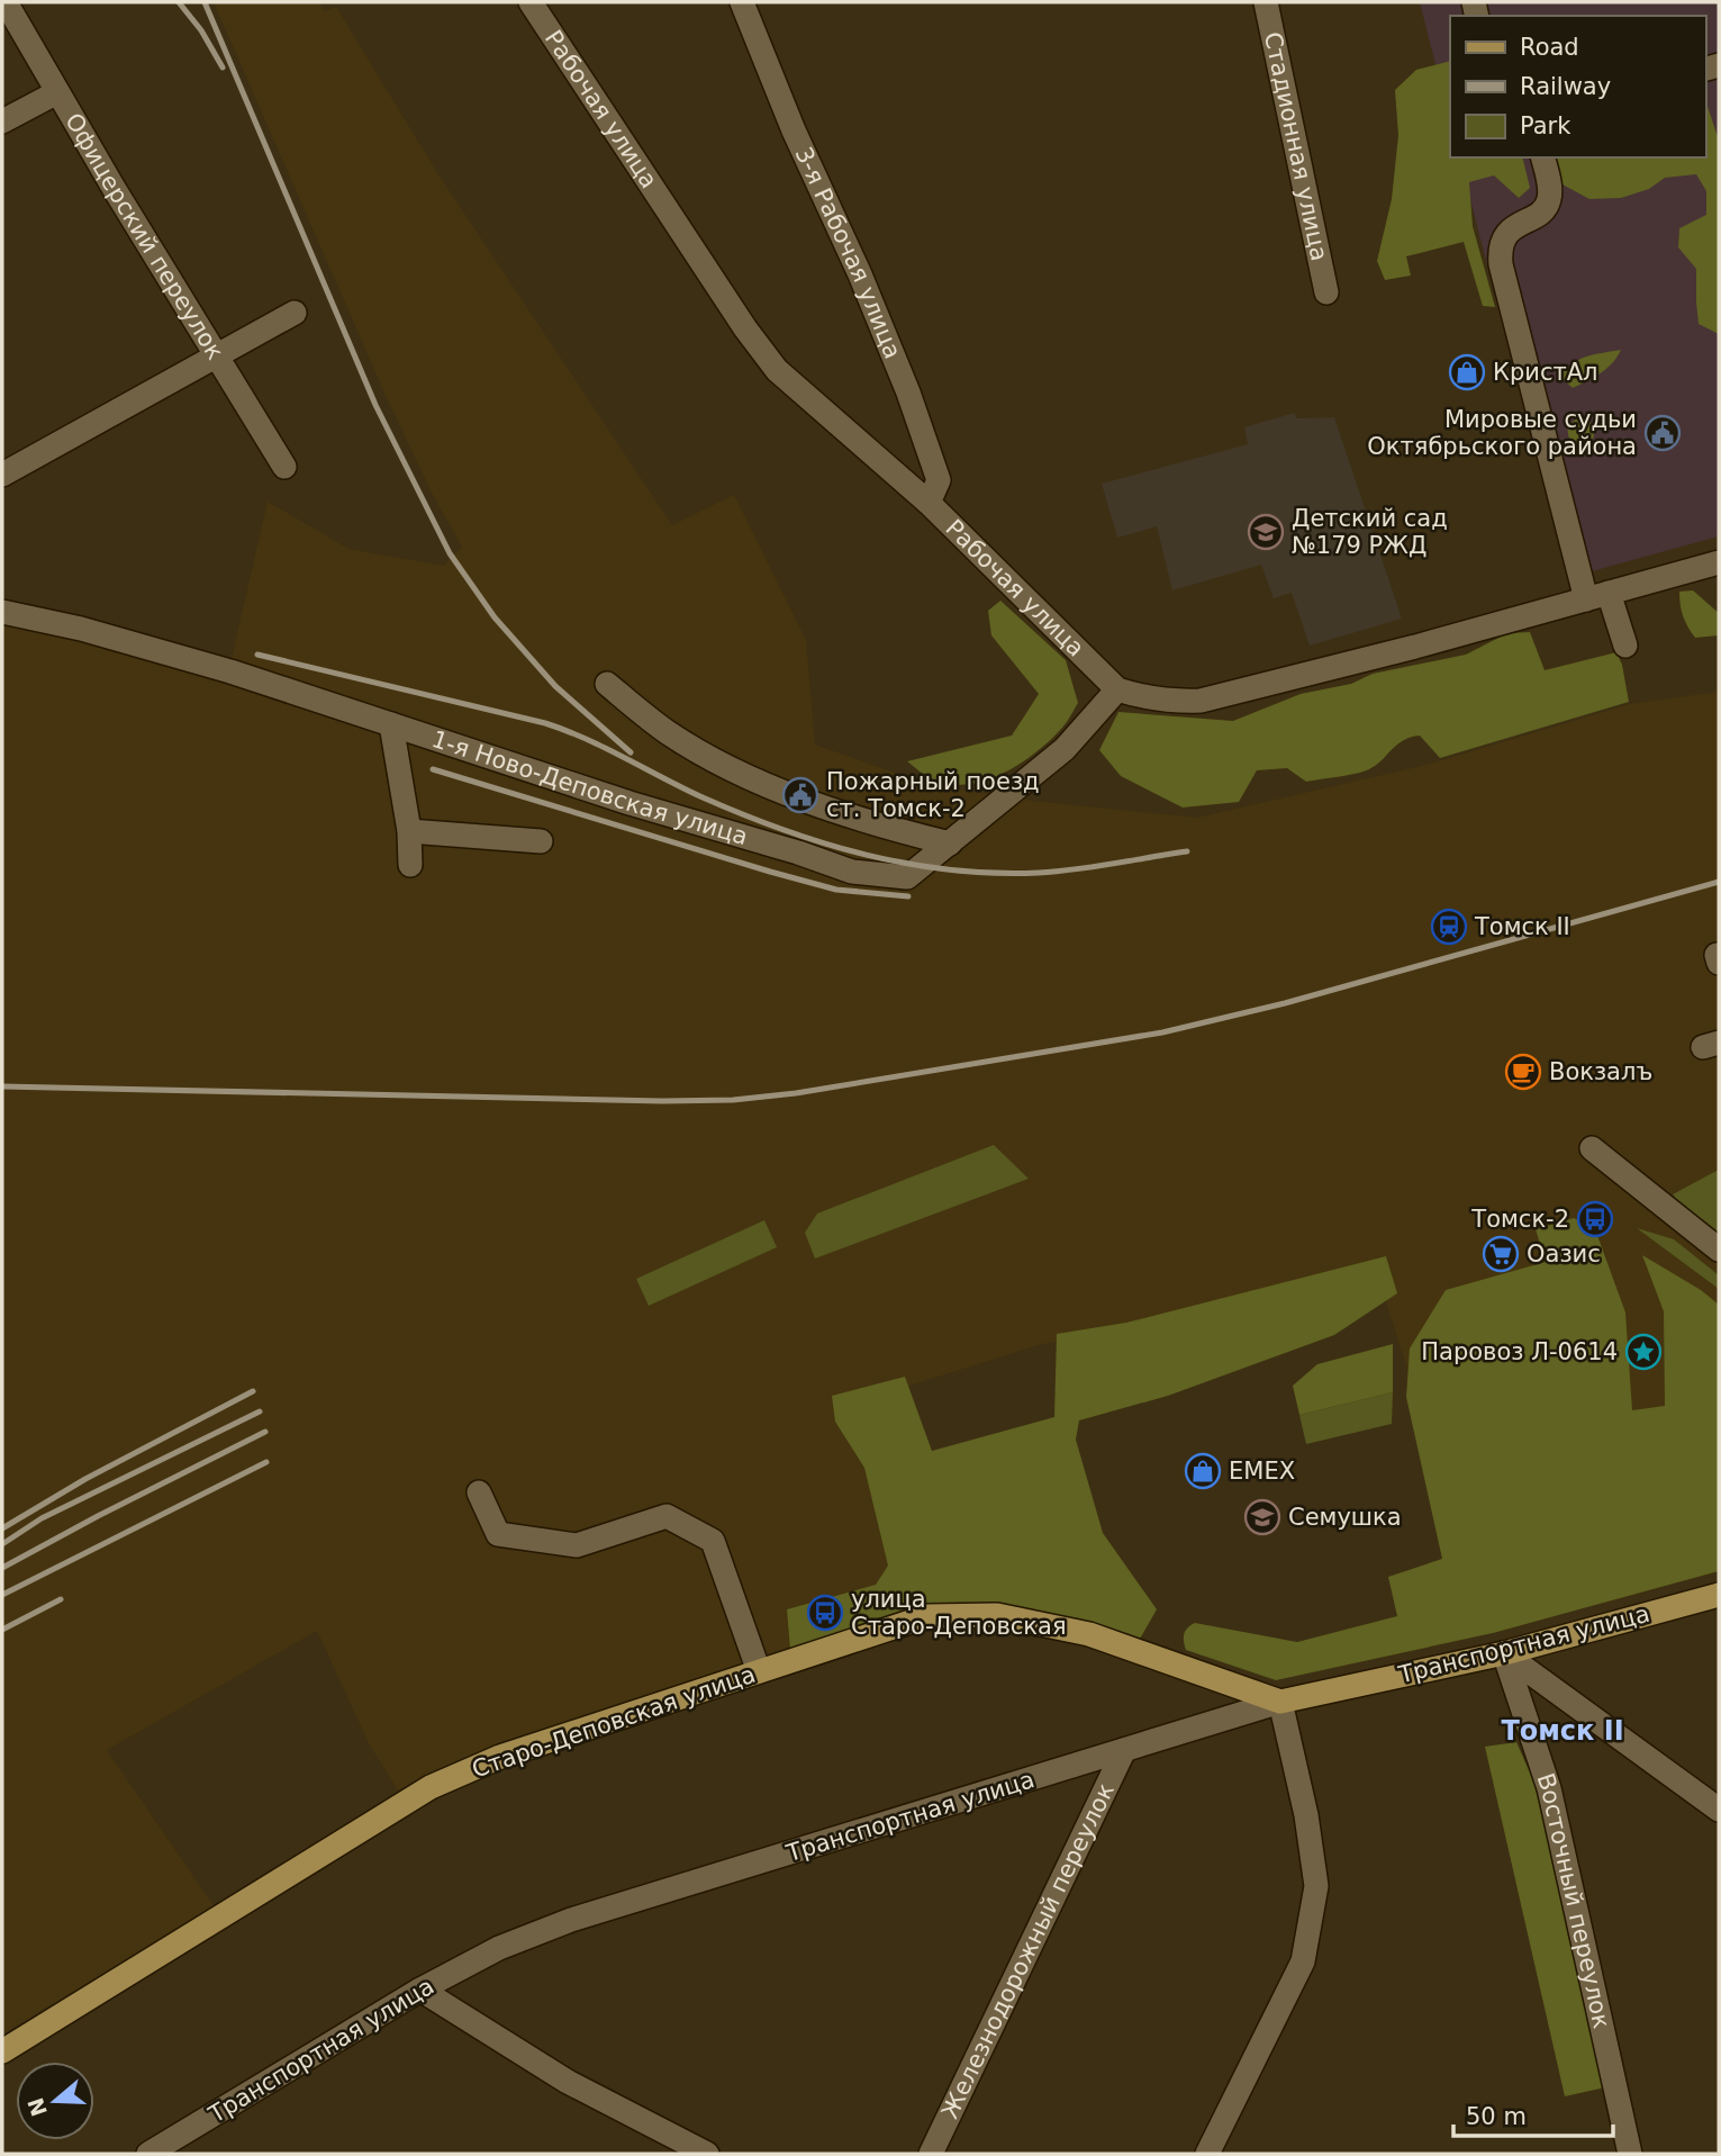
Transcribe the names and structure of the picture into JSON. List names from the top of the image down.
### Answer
{
  "streets": {
    "main road": ["Транспортная улица", "Старо-Деповская улица"],
    "street": [
      "Рабочая улица",
      "Стадионная улица",
      "Офицерский переулок",
      "3-я Рабочая улица",
      "1-я Ново-Деповская улица",
      "Восточный переулок",
      "Железнодорожный переулок"
    ]
  },
  "crossings": [
    ["Рабочая улица", "3-я Рабочая улица"],
    ["Рабочая улица", "1-я Ново-Деповская улица"],
    ["Транспортная улица", "Старо-Деповская улица"],
    ["Транспортная улица", "Восточный переулок"],
    ["Транспортная улица", "Железнодорожный переулок"]
  ],
  "districts": ["Томск II"],
  "places": {
    "shop": ["КристАл", "EMEX"],
    "public building": ["Мировые судьи Октябрьского района", "Пожарный поезд ст. Томск-2"],
    "school or university": ["Детский сад №179 РЖД", "Семушка"],
    "station": ["Томск II"],
    "cafe": ["Вокзалъ"],
    "bus stop": ["Томск-2", "улица Старо-Деповская"],
    "supermarket": ["Оазис"],
    "place": ["Паровоз Л-0614"]
  },
  "legend": ["Road", "Railway", "Park"],
  "scale_bar": "50 m",
  "north": "left"
}
